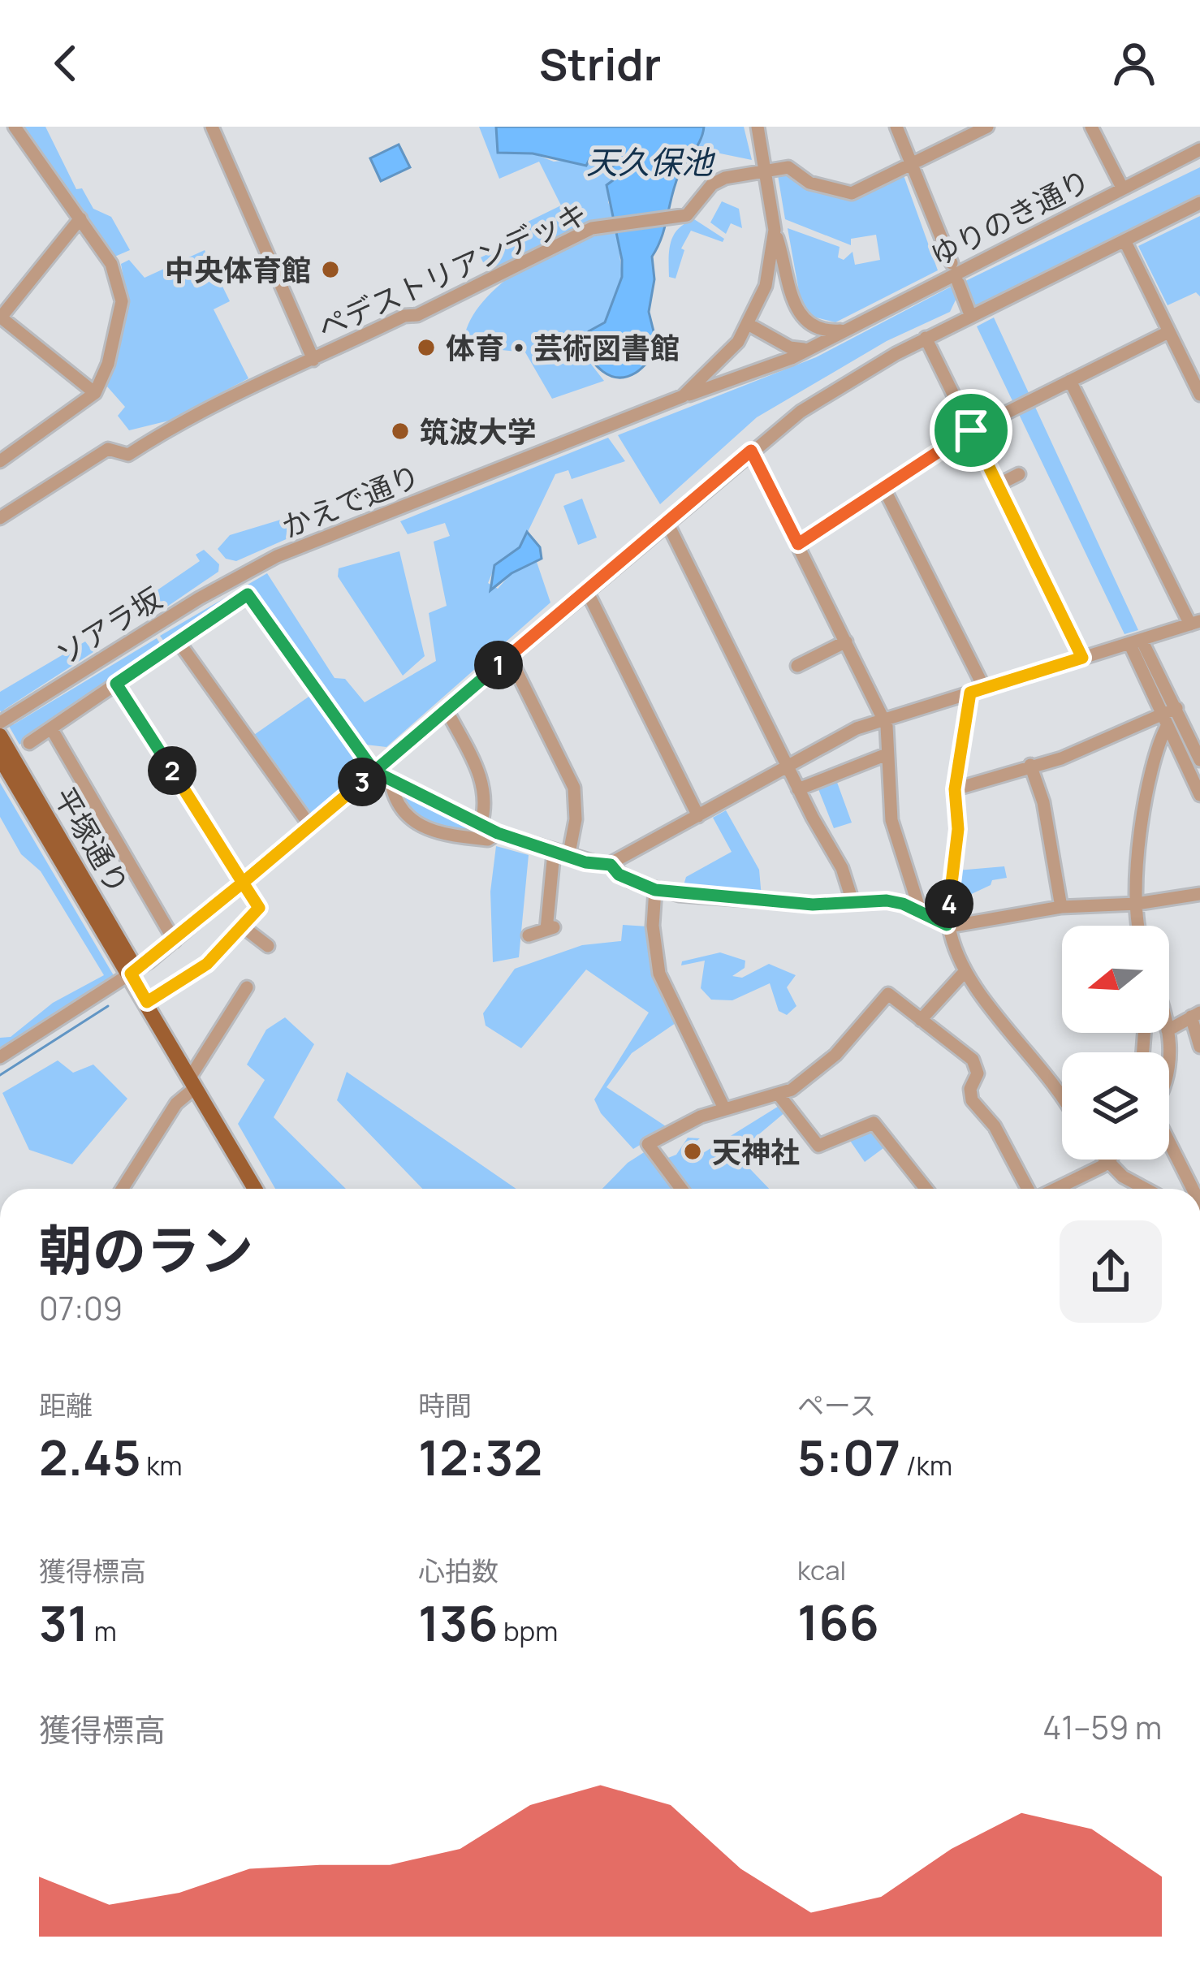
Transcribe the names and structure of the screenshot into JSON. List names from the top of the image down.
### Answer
{
  "streets": {
    "main road": ["平塚通り"],
    "street": [
      "ゆりのき通り",
      "ペデストリアンデッキ",
      "かえで通り",
      "ソアラ坂"
    ]
  },
  "crossings": [
    ["かえで通り", "ソアラ坂"]
  ],
  "water": ["天久保池"],
  "places": [
    "中央体育館",
    "体育・芸術図書館",
    "筑波大学",
    "天神社"
  ],
  "north": "left",
  "page": {
    "header": "Stridr",
    "pins": [
      "1",
      "2",
      "3",
      "4"
    ],
    "heading": ["朝のラン", "07:09"],
    "stats": [
      ["距離", "2.45 km"],
      ["時間", "12:32"],
      ["ペース", "5:07 /km"],
      ["獲得標高", "31 m"],
      ["心拍数", "136 bpm"],
      ["kcal", "166"]
    ],
    "chart": ["獲得標高", "41–59 m"]
  }
}
